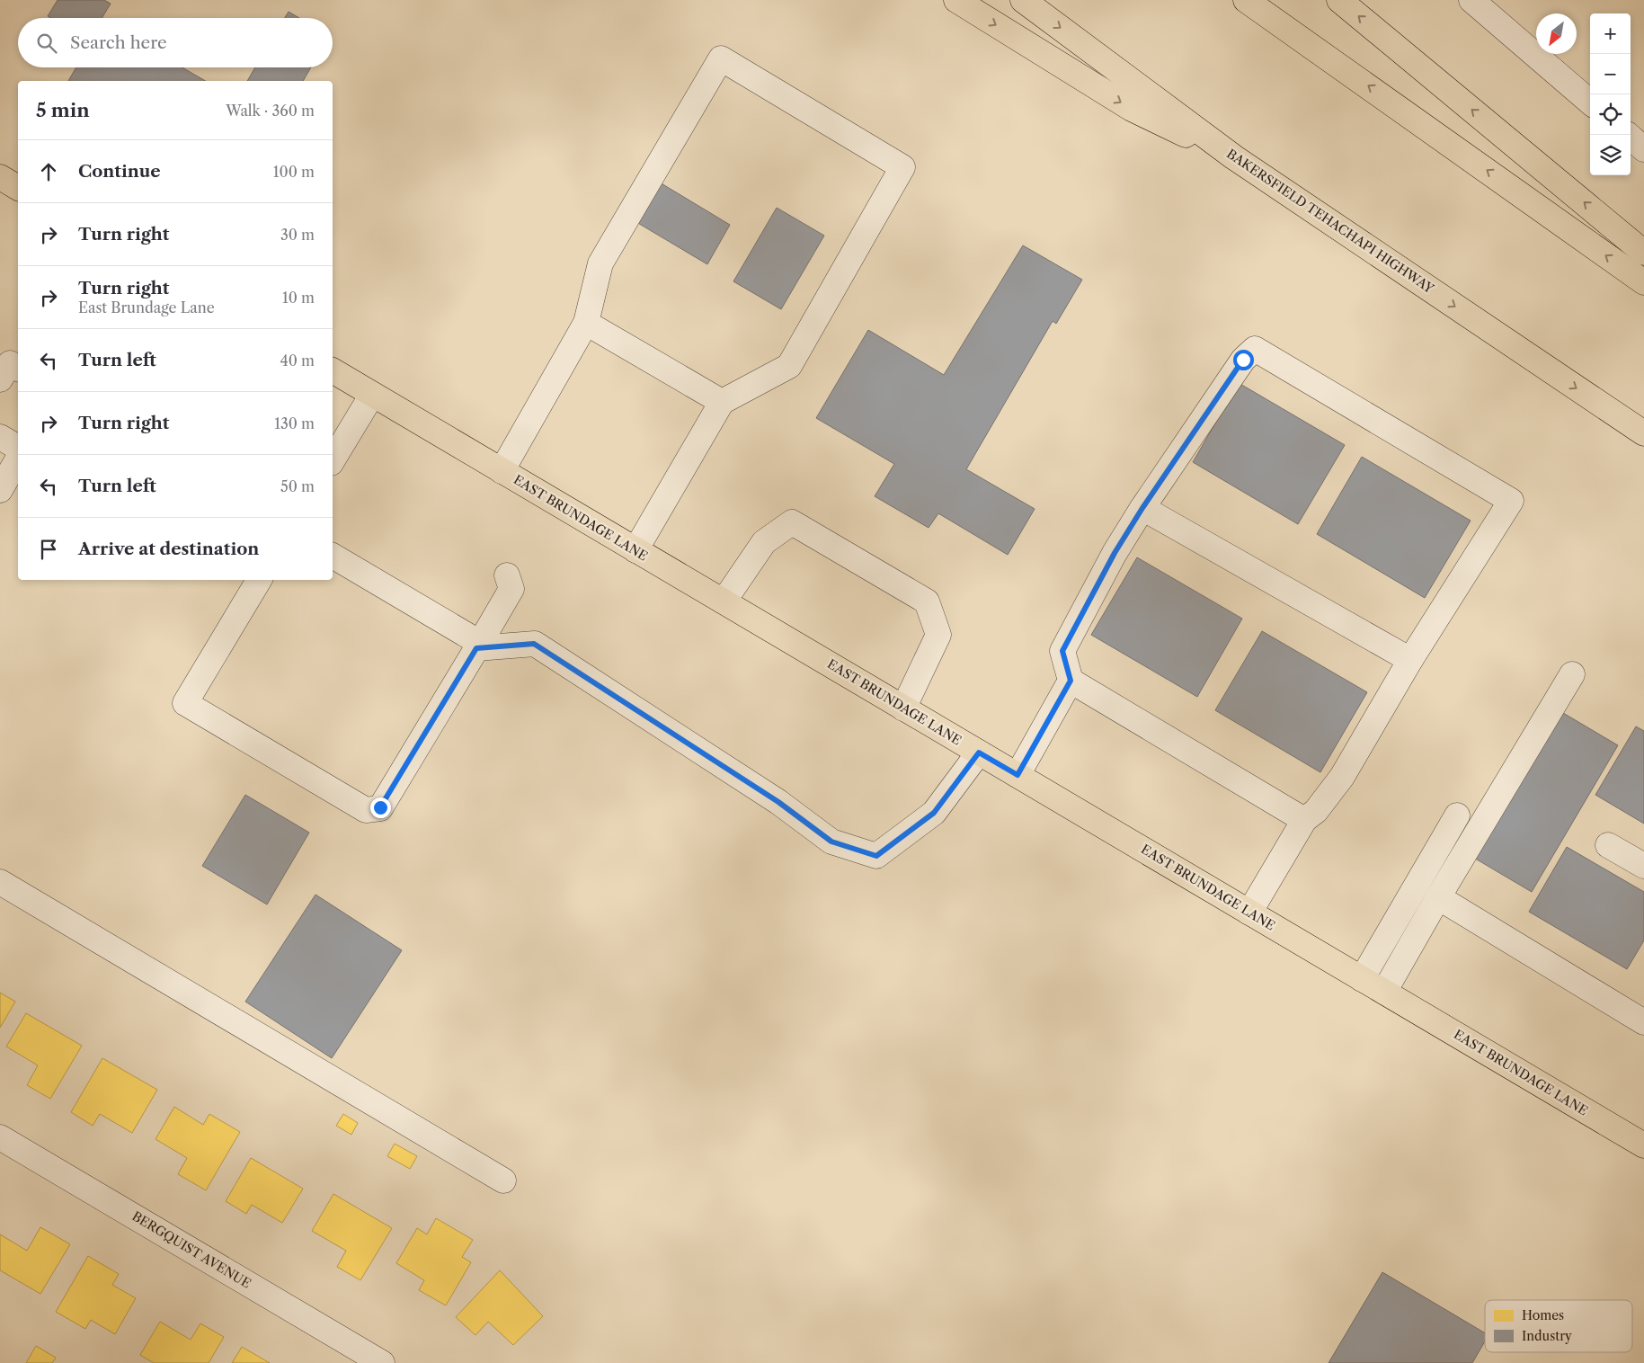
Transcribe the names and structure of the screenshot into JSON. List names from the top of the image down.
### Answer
{
  "streets": {
    "main road": ["BAKERSFIELD TEHACHAPI HIGHWAY", "EAST BRUNDAGE LANE"],
    "street": ["BERGQUIST AVENUE"]
  },
  "legend": ["Homes", "Industry"],
  "north": "bottom left",
  "page": {
    "map_buttons": ["+", "−"],
    "search": "Search here",
    "heading": ["5 min", "Walk · 360 m"],
    "list": [
      ["Continue", "100 m"],
      ["Turn right", "30 m"],
      ["Turn right", "East Brundage Lane", "10 m"],
      ["Turn left", "40 m"],
      ["Turn right", "130 m"],
      ["Turn left", "50 m"],
      "Arrive at destination"
    ]
  }
}
